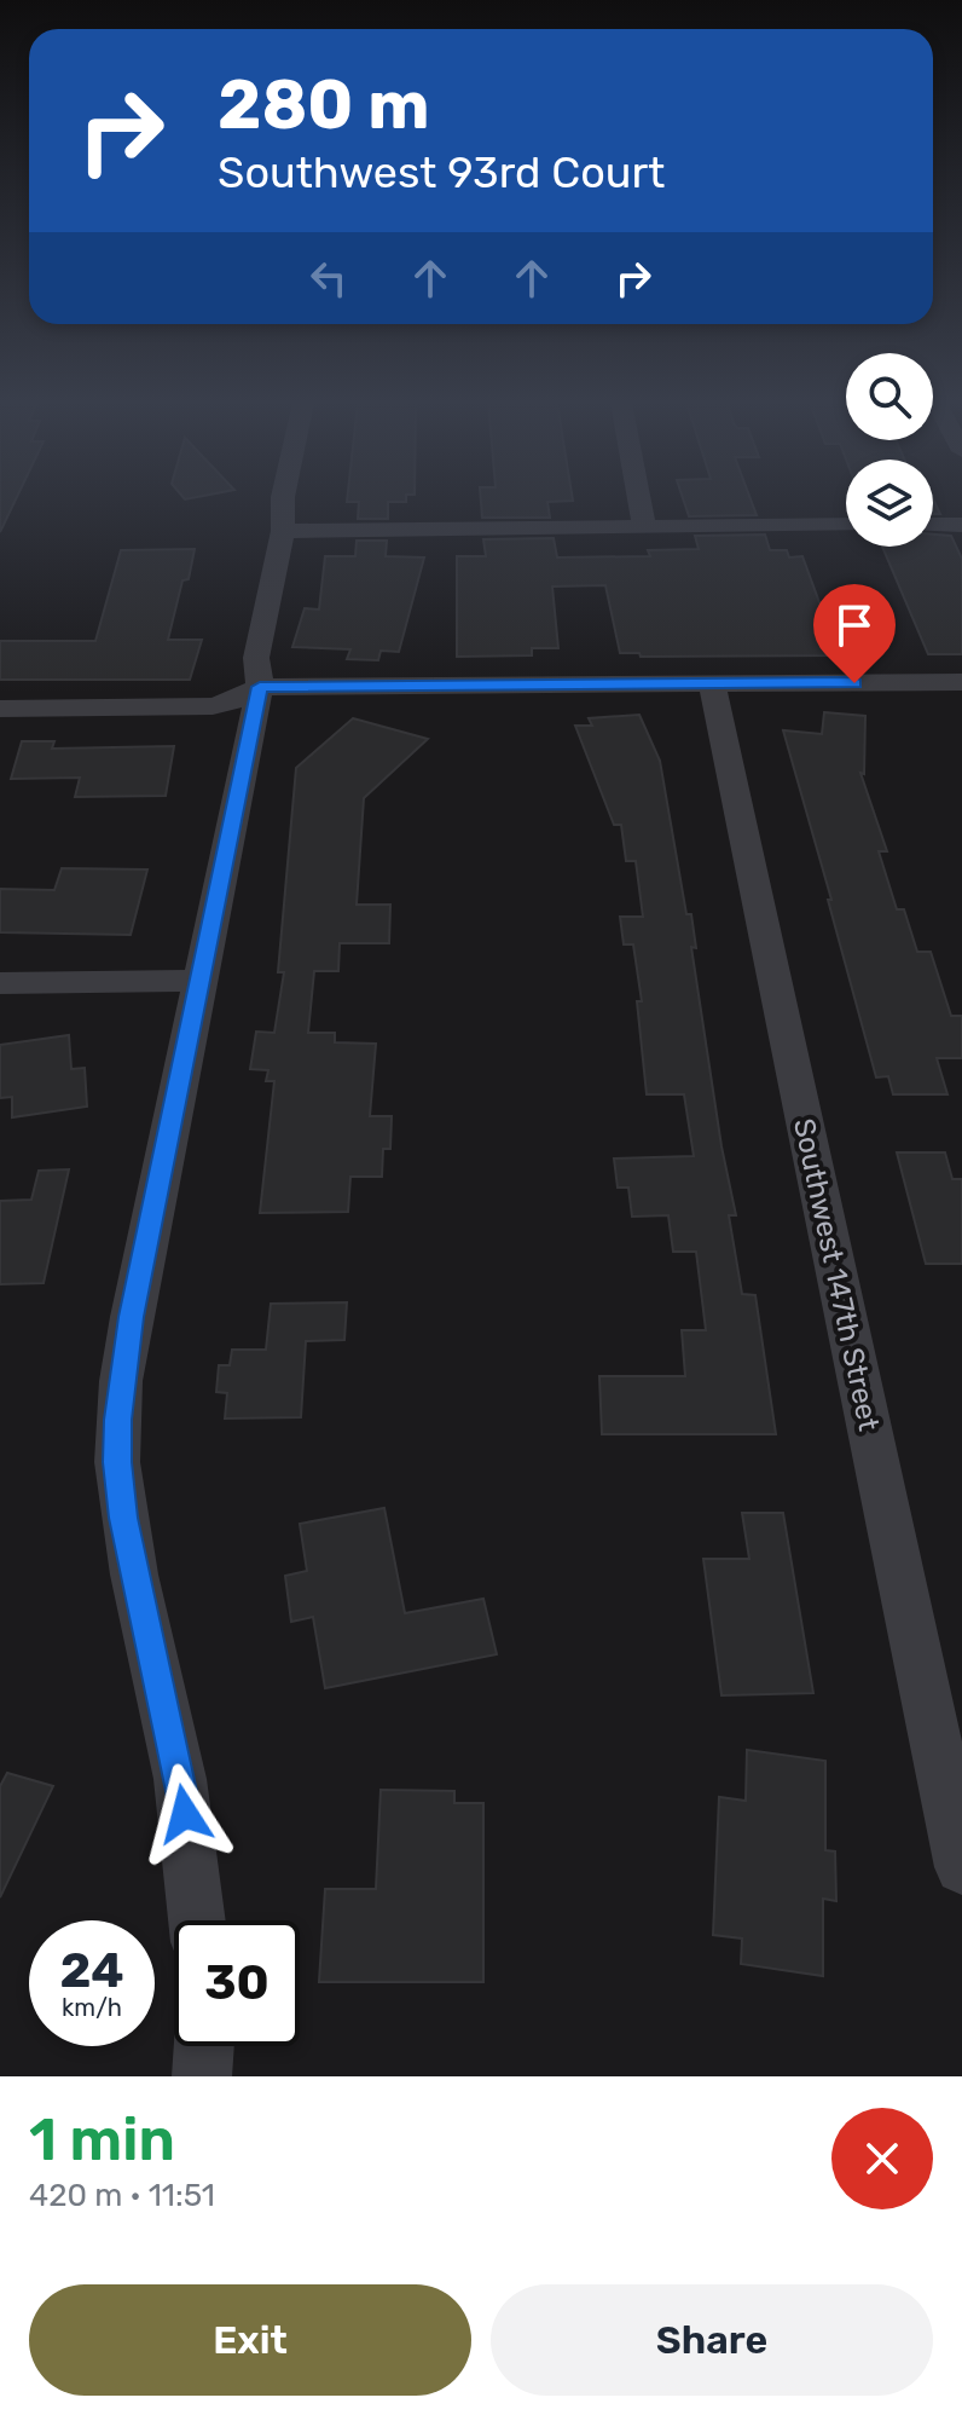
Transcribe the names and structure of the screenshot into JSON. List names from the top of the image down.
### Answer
{
  "streets": {
    "street": ["Southwest 147th Street"]
  },
  "page": {
    "turn": ["280 m", "Southwest 93rd Court"],
    "speed": "24 km/h",
    "limit": "30",
    "heading": ["1 min", "420 m · 11:51"],
    "buttons": ["Exit", "Share"]
  }
}
